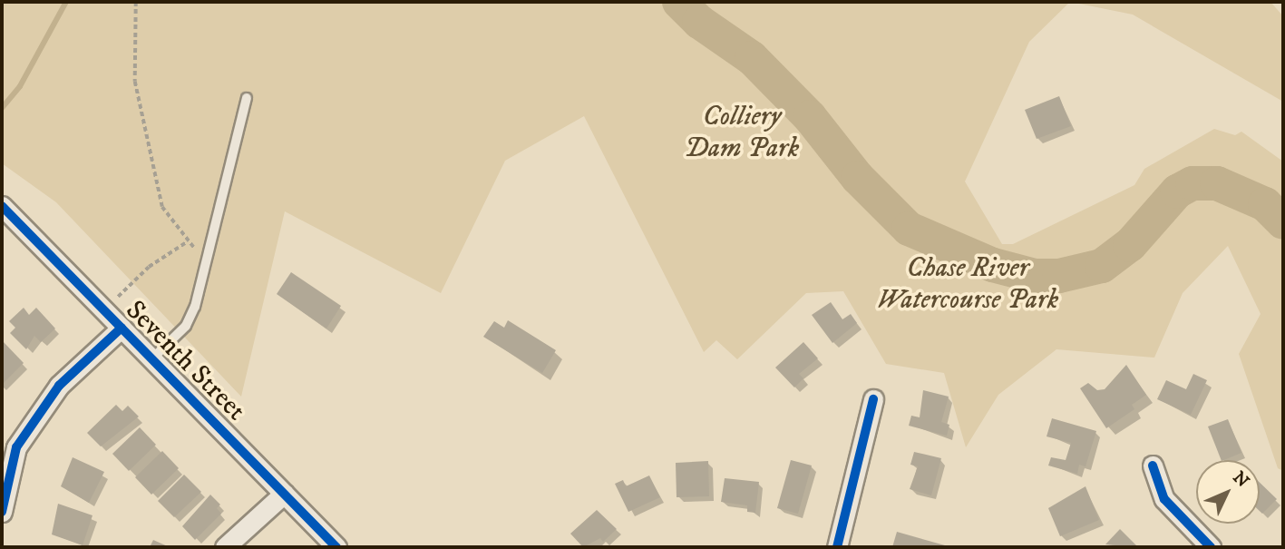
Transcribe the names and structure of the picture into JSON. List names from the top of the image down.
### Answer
{
  "streets": {
    "street": ["Seventh Street"]
  },
  "parks": ["Colliery Dam Park", "Chase River Watercourse Park"],
  "north": "top right"
}
